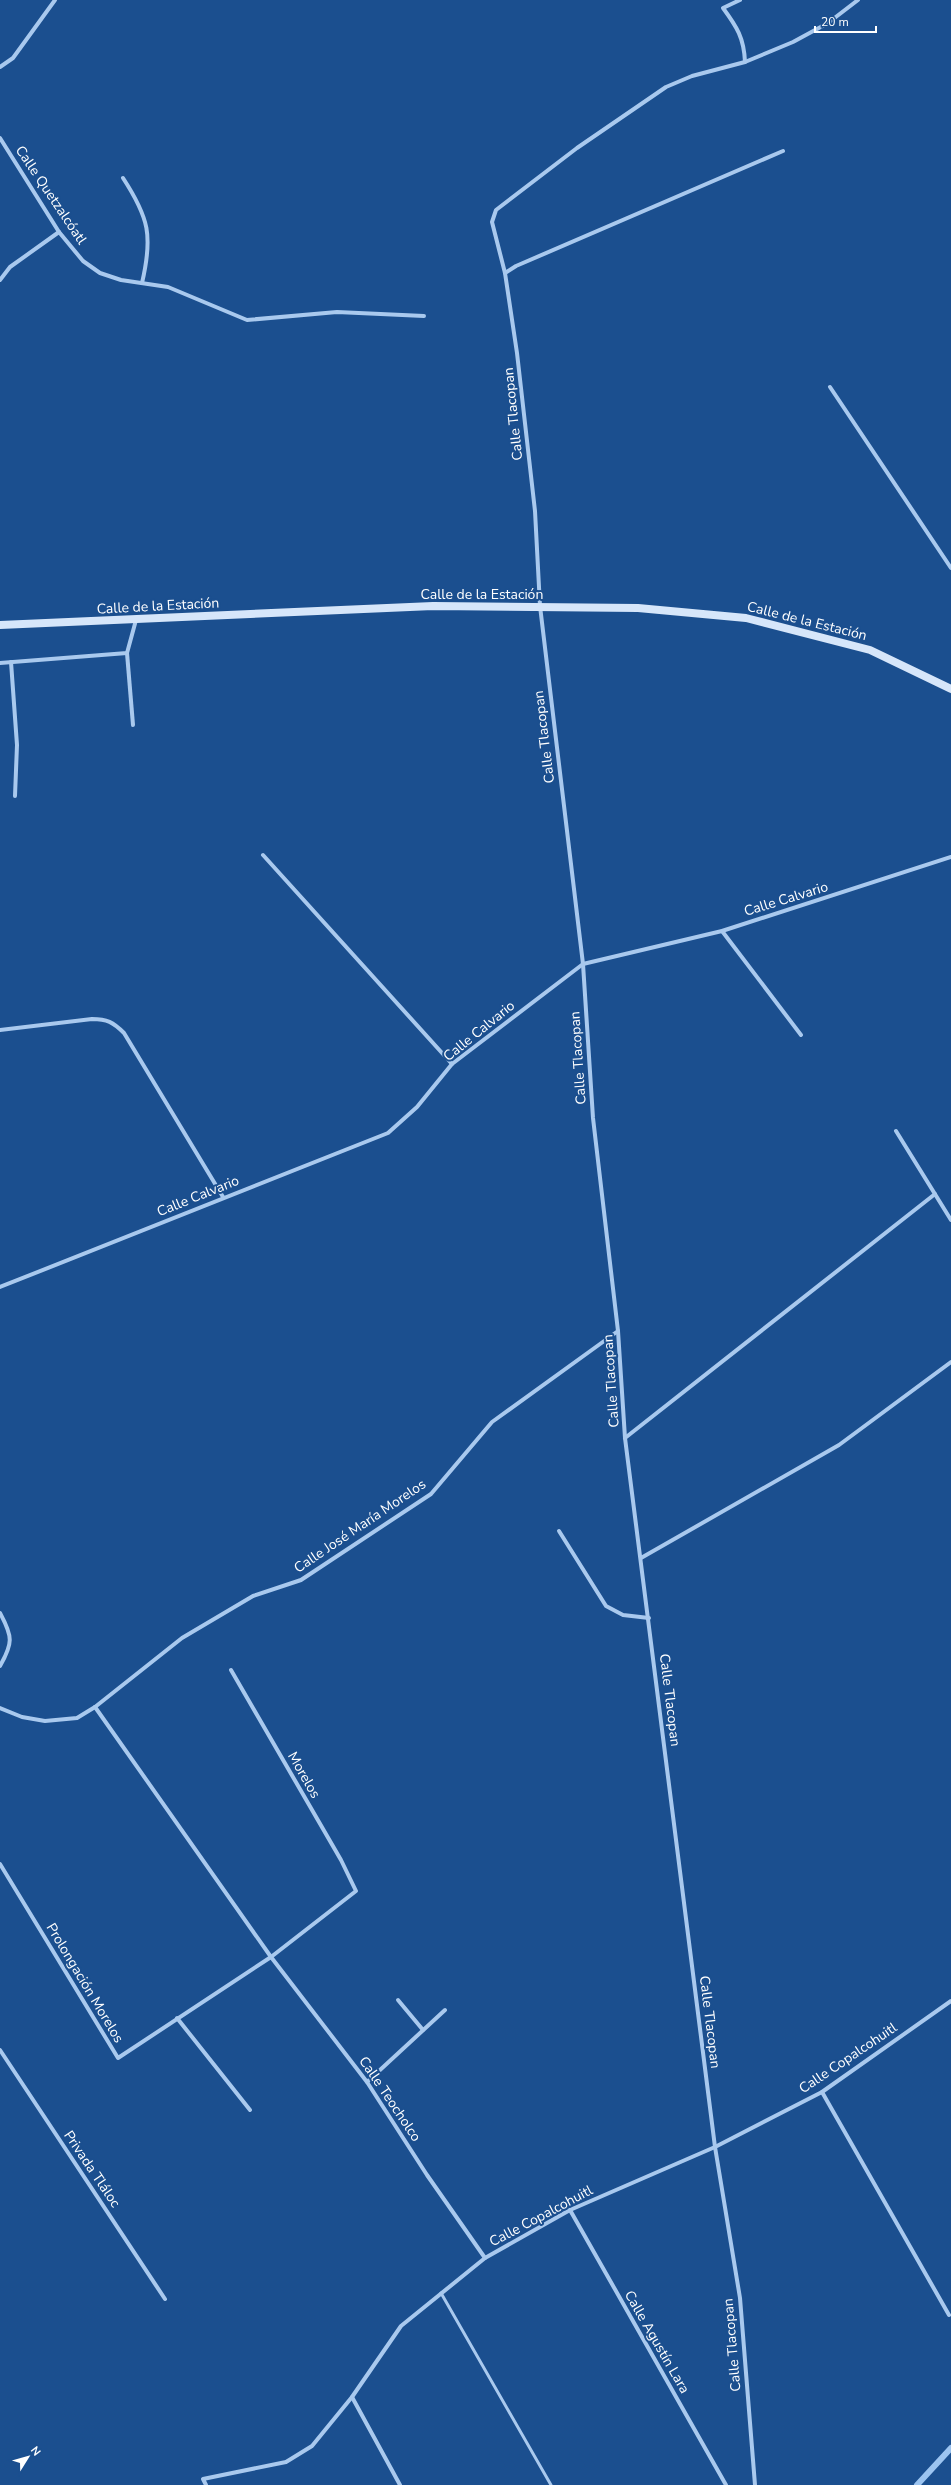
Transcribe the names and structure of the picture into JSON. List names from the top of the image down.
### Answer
{
  "streets": {
    "street": [
      "Calle Quetzalcóatl",
      "Calle Tlacopan",
      "Calle de la Estación",
      "Calle Calvario",
      "Calle José María Morelos",
      "Morelos",
      "Prolongación Morelos",
      "Calle Copalcohuitl",
      "Calle Teocholco",
      "Privada Tláloc",
      "Calle Agustín Lara"
    ]
  },
  "crossings": [
    ["Calle Tlacopan", "Calle de la Estación"],
    ["Calle Tlacopan", "Calle Calvario"],
    ["Calle Tlacopan", "Calle José María Morelos"],
    ["Calle Tlacopan", "Calle Copalcohuitl"],
    ["Calle José María Morelos", "Calle Teocholco"],
    ["Morelos", "Prolongación Morelos"],
    ["Prolongación Morelos", "Calle Teocholco"],
    ["Calle Copalcohuitl", "Calle Teocholco"],
    ["Calle Copalcohuitl", "Calle Agustín Lara"]
  ],
  "scale_bar": "20 m",
  "north": "top right"
}
